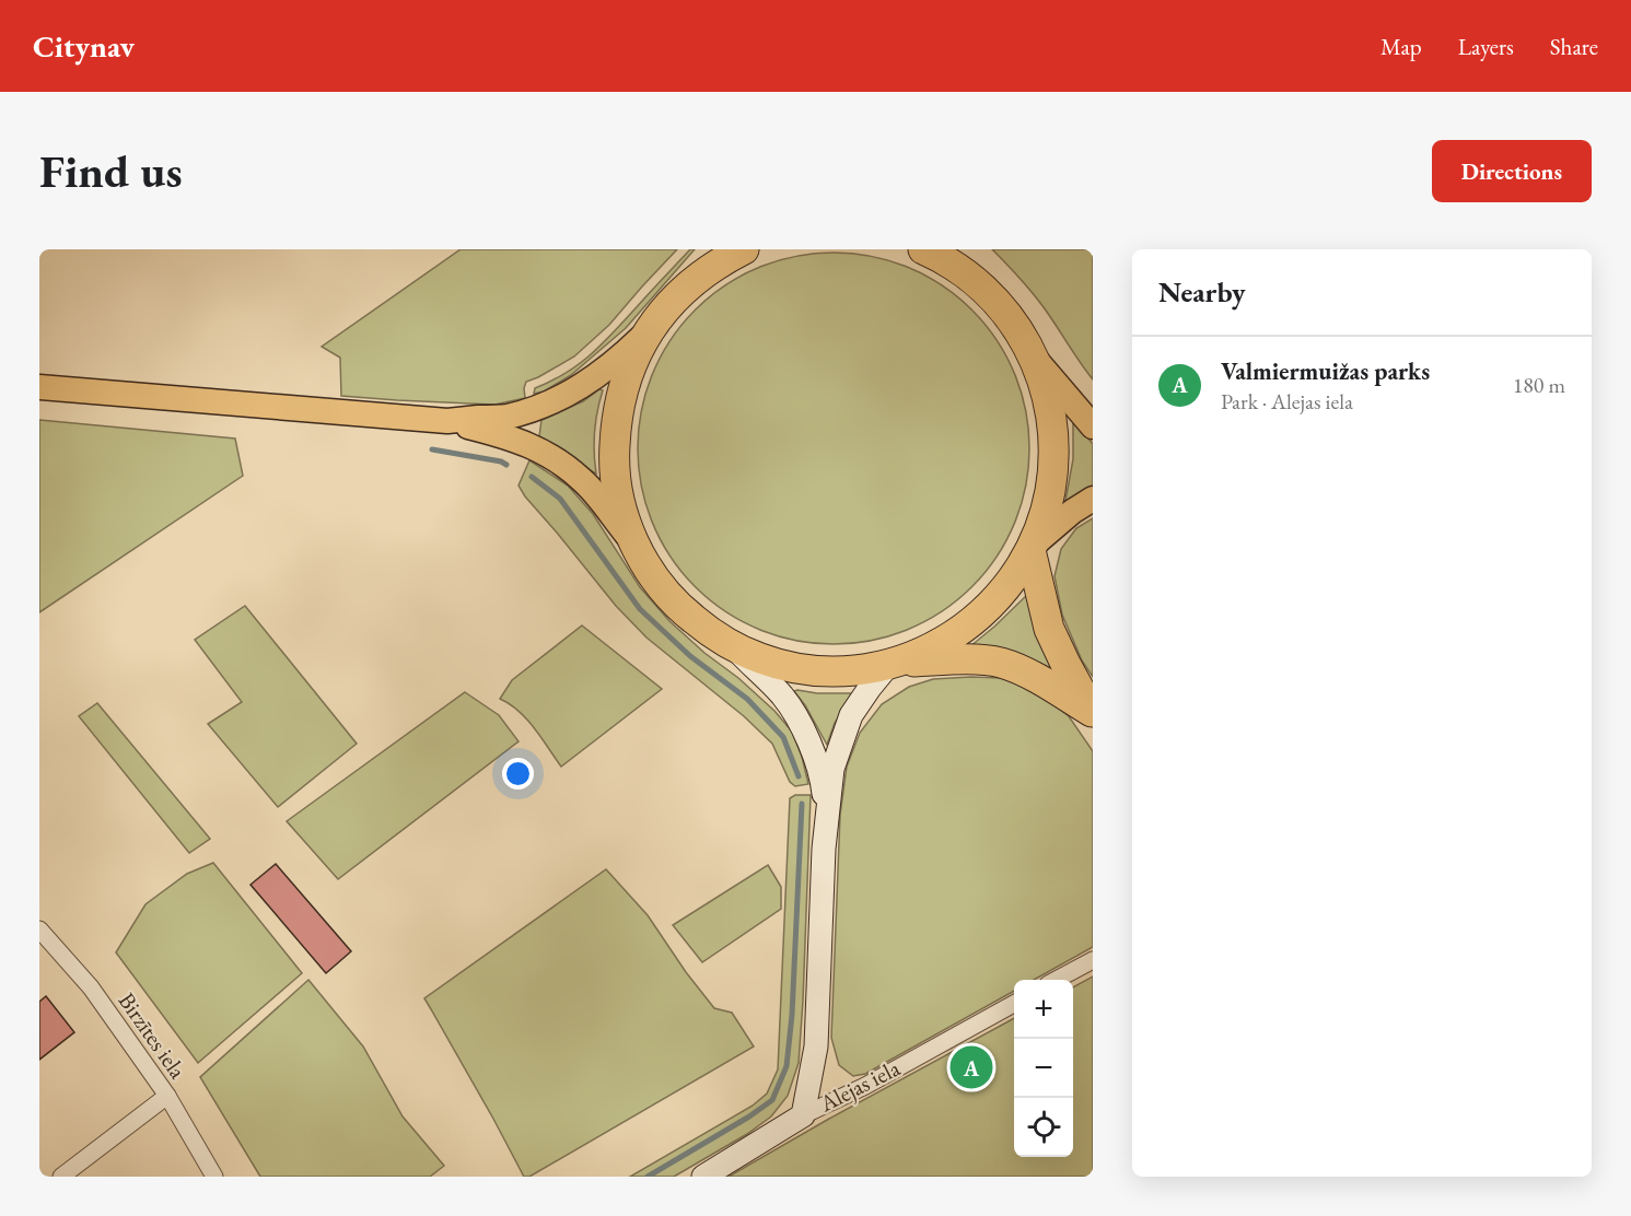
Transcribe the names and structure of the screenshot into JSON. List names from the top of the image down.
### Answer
{
  "streets": {
    "main road": ["Alejas iela"],
    "street": ["Birzītes iela"]
  },
  "page": {
    "header": "Citynav",
    "nav": ["Map", "Layers", "Share"],
    "buttons": "Directions",
    "title": "Find us",
    "heading": "Nearby",
    "list": [
      {
        "mark": "A",
        "name": "Valmiermuižas parks",
        "note": "Park · Alejas iela",
        "value": "180 m"
      }
    ],
    "map_buttons": ["+", "−"],
    "pins": "A"
  }
}
